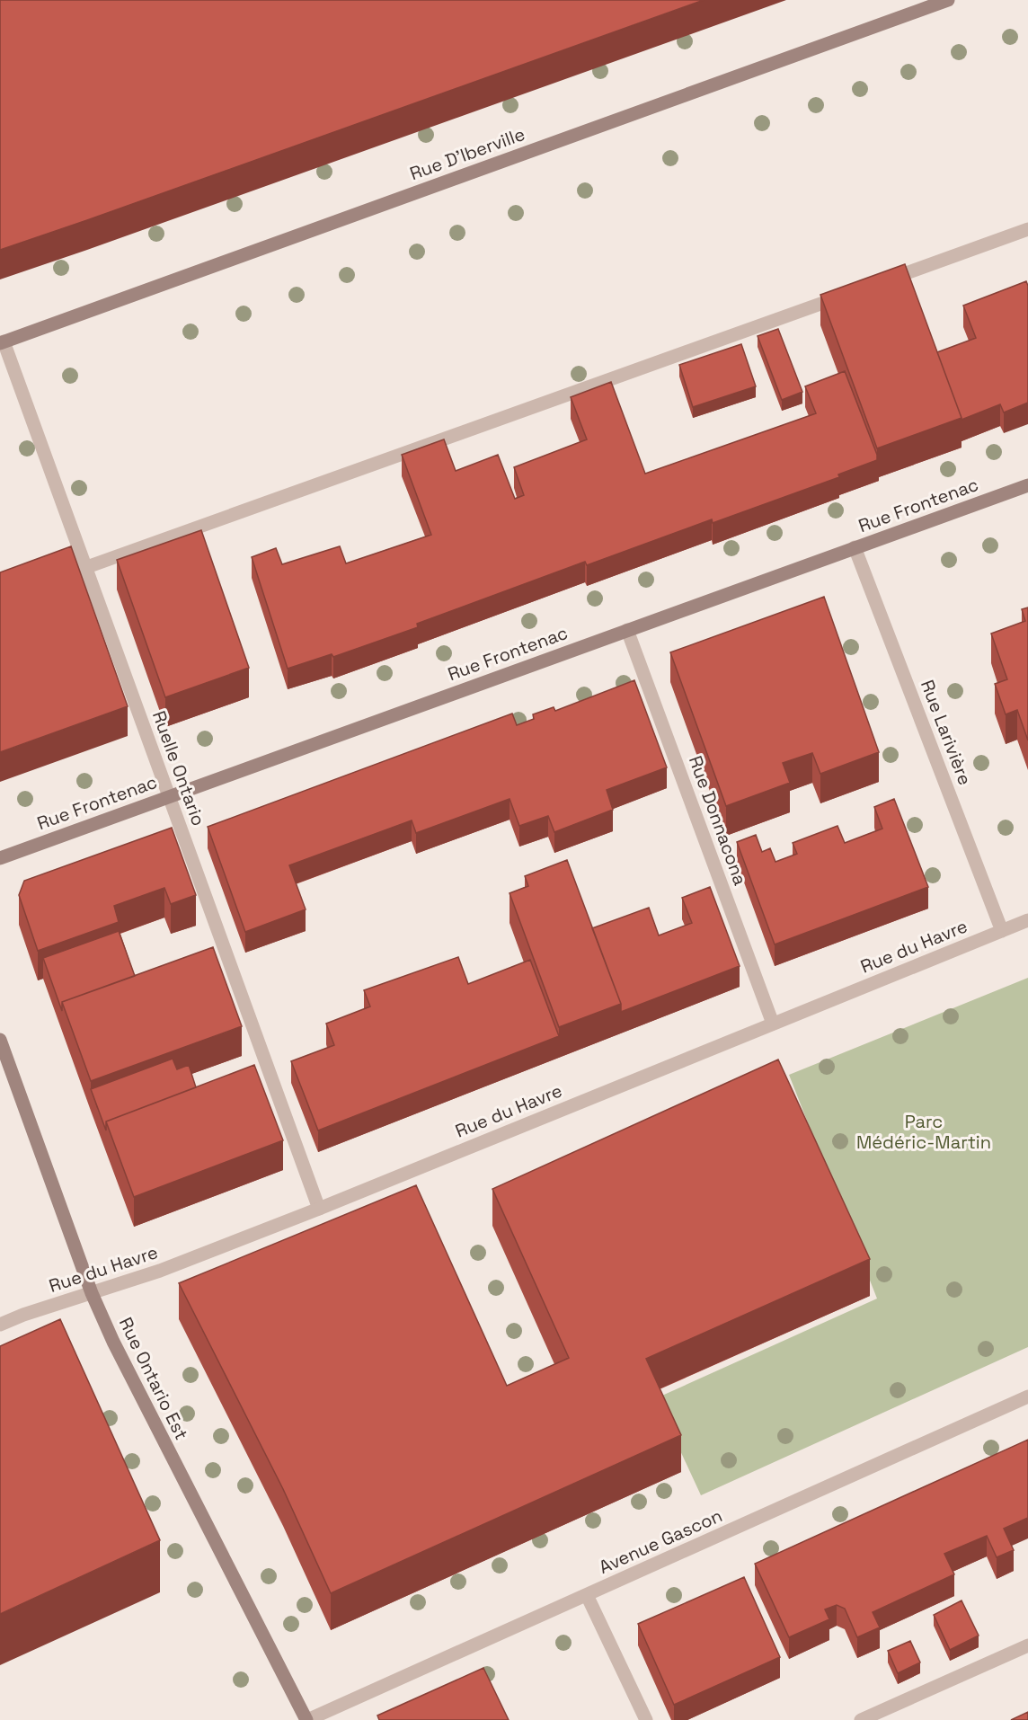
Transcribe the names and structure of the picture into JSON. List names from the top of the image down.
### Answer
{
  "streets": {
    "main road": ["Rue D'Iberville", "Rue Frontenac", "Rue Ontario Est"],
    "street": [
      "Rue Larivière",
      "Ruelle Ontario",
      "Rue Donnacona",
      "Rue du Havre",
      "Avenue Gascon"
    ]
  },
  "crossings": [
    ["Rue D'Iberville", "Ruelle Ontario"],
    ["Rue Frontenac", "Rue Larivière"],
    ["Rue Frontenac", "Ruelle Ontario"],
    ["Rue Frontenac", "Rue Donnacona"],
    ["Rue Larivière", "Rue du Havre"],
    ["Ruelle Ontario", "Rue du Havre"],
    ["Rue Donnacona", "Rue du Havre"],
    ["Rue du Havre", "Rue Ontario Est"],
    ["Rue Ontario Est", "Avenue Gascon"]
  ],
  "parks": ["Parc Médéric-Martin"]
}
